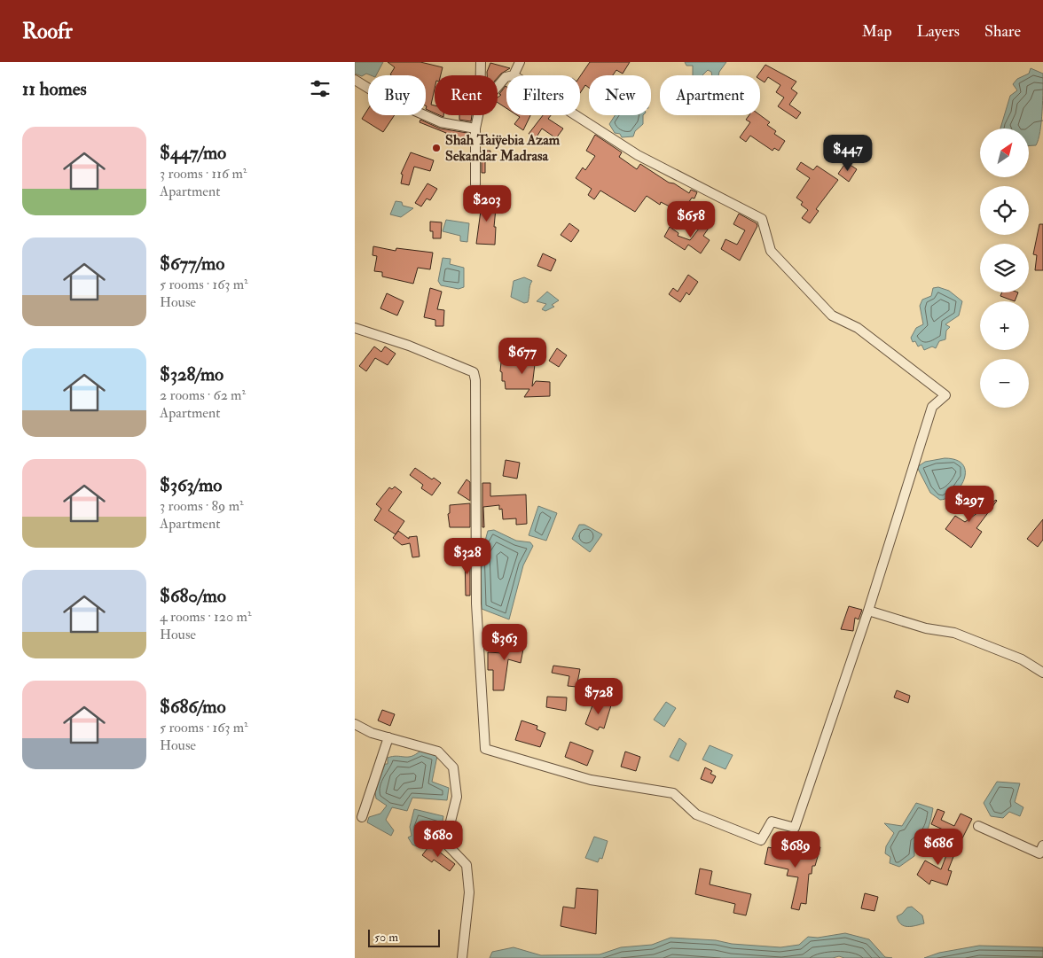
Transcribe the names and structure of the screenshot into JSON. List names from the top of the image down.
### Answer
{
  "places": ["Shah Taiÿebia Azam Sekandar Madrasa"],
  "scale_bar": "50 m",
  "north": "top right",
  "page": {
    "header": "Roofr",
    "nav": ["Map", "Layers", "Share"],
    "heading": "11 homes",
    "chip": [
      "Buy",
      "Rent",
      "Filters",
      "New",
      "Apartment"
    ],
    "list": [
      {
        "name": "$447/mo",
        "note": "3 rooms · 116 m² · Apartment"
      },
      {
        "name": "$677/mo",
        "note": "5 rooms · 163 m² · House"
      },
      {
        "name": "$328/mo",
        "note": "2 rooms · 62 m² · Apartment"
      },
      {
        "name": "$363/mo",
        "note": "3 rooms · 89 m² · Apartment"
      },
      {
        "name": "$680/mo",
        "note": "4 rooms · 120 m² · House"
      },
      {
        "name": "$686/mo",
        "note": "5 rooms · 163 m² · House"
      }
    ],
    "map_buttons": ["+", "−"],
    "price": [
      "$447",
      "$203",
      "$658",
      "$677",
      "$297",
      "$328",
      "$363",
      "$728",
      "$680",
      "$686",
      "$689"
    ],
    "scale": "50 m"
  }
}
